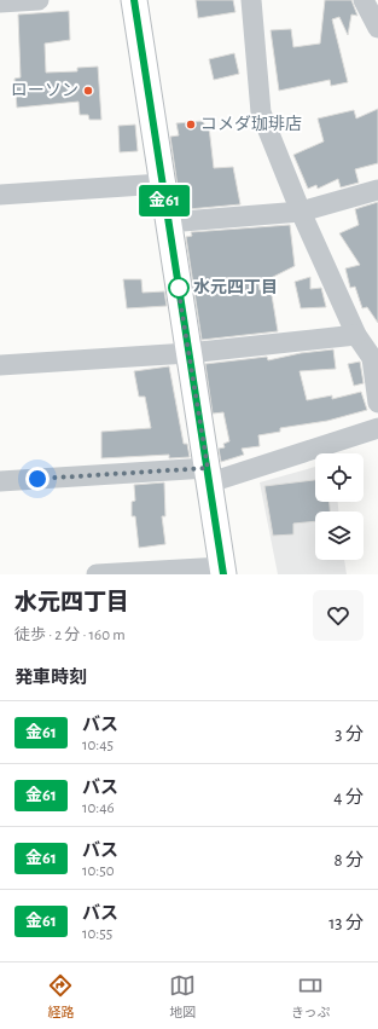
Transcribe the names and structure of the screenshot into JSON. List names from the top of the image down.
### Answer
{
  "places": ["ローソン", "コメダ珈琲店", "水元四丁目"],
  "lines": ["bus line 金61"],
  "page": {
    "on_map": "金61",
    "heading": [
      ["水元四丁目", "徒歩 · 2 分 · 160 m"],
      "発車時刻"
    ],
    "list": [
      {
        "mark": "金61",
        "name": "バス",
        "note": "10:45",
        "value": "3 分"
      },
      {
        "mark": "金61",
        "name": "バス",
        "note": "10:46",
        "value": "4 分"
      },
      {
        "mark": "金61",
        "name": "バス",
        "note": "10:50",
        "value": "8 分"
      },
      {
        "mark": "金61",
        "name": "バス",
        "note": "10:55",
        "value": "13 分"
      }
    ],
    "tabs": ["経路", "地図", "きっぷ"]
  }
}
